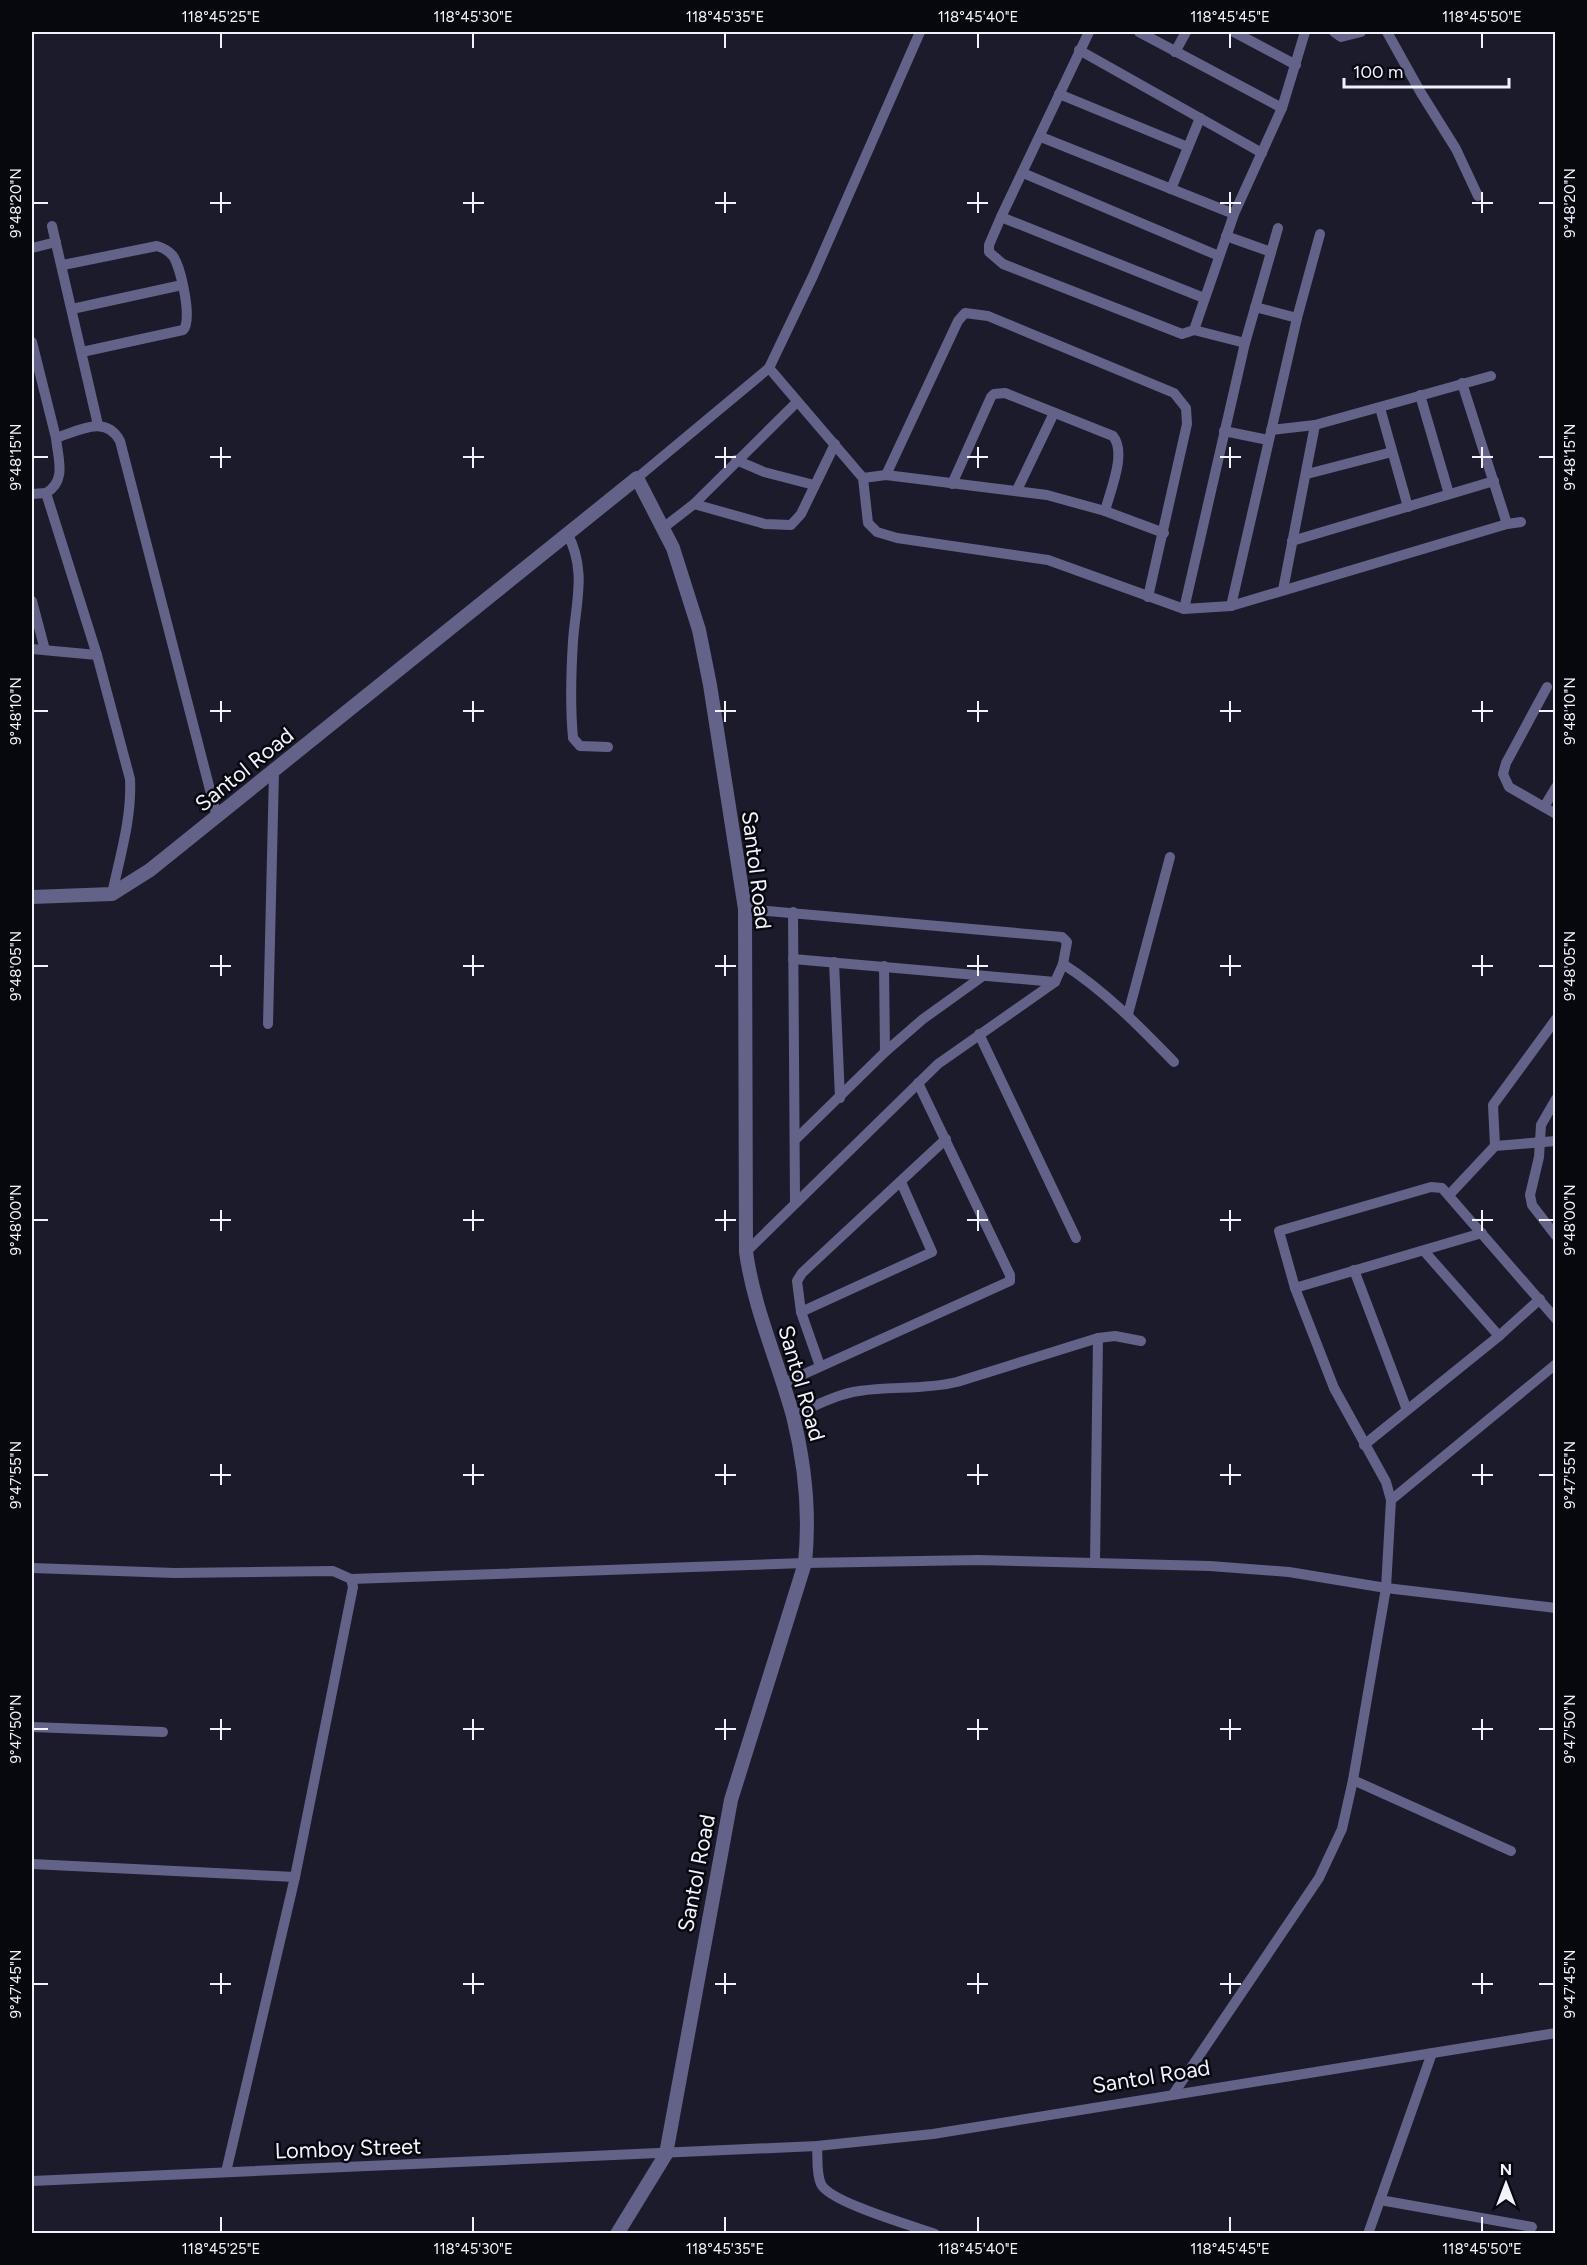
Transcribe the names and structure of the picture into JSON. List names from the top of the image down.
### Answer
{
  "streets": {
    "street": ["Santol Road", "Lomboy Street"]
  },
  "crossings": [
    ["Santol Road", "Lomboy Street"]
  ],
  "scale_bar": "100 m",
  "north": "top",
  "coordinates": [
    "118°45'25\"E",
    "118°45'30\"E",
    "118°45'35\"E",
    "118°45'40\"E",
    "118°45'45\"E",
    "118°45'50\"E",
    "9°48'20\"N",
    "9°48'15\"N",
    "9°48'10\"N",
    "9°48'05\"N",
    "9°48'00\"N",
    "9°47'55\"N",
    "9°47'50\"N",
    "9°47'45\"N"
  ]
}
